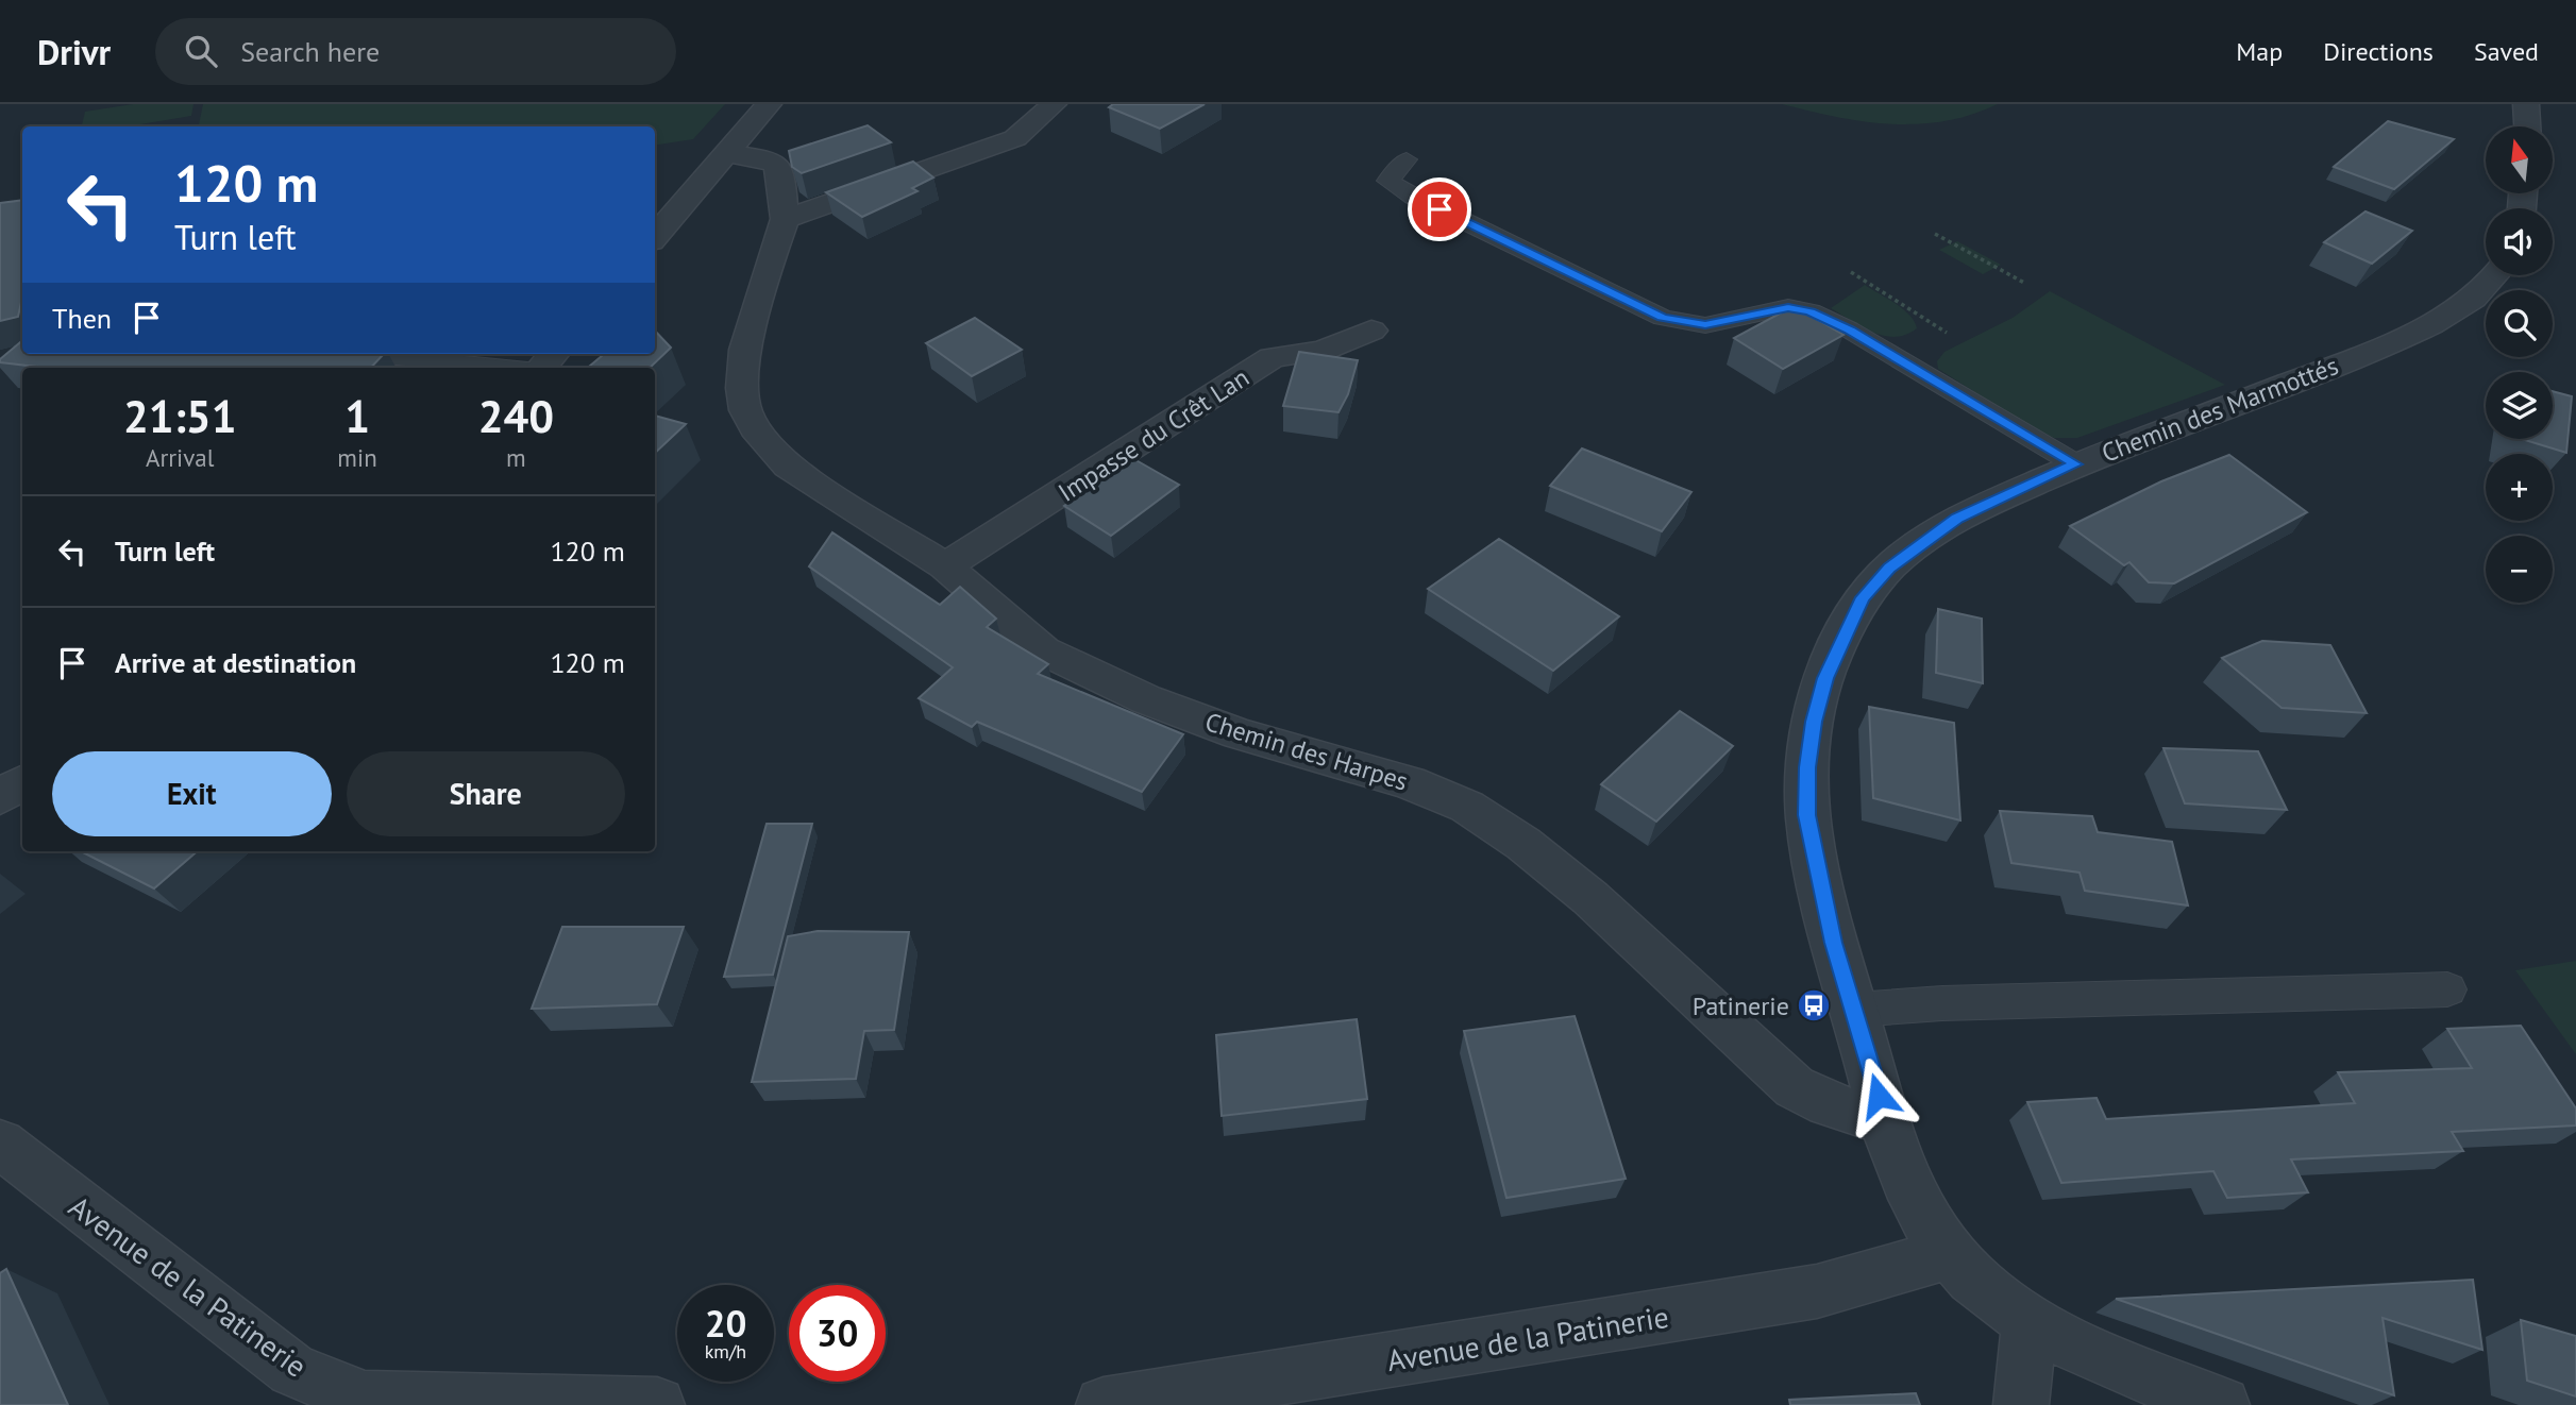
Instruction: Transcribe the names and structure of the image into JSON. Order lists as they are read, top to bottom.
{
  "streets": {
    "street": [
      "Chemin des Marmottés",
      "Impasse du Crêt Lan",
      "Chemin des Harpes",
      "Avenue de la Patinerie"
    ]
  },
  "crossings": [
    ["Chemin des Marmottés", "Chemin des Harpes"],
    ["Impasse du Crêt Lan", "Chemin des Harpes"]
  ],
  "places": {
    "bus stop": ["Patinerie"]
  },
  "north": "top",
  "page": {
    "header": "Drivr",
    "search": "Search here",
    "nav": ["Map", "Directions", "Saved"],
    "map_buttons": ["+", "−"],
    "turn": ["120 m", "Turn left"],
    "then": "Then",
    "eta": [
      "21:51",
      "Arrival",
      "1",
      "min",
      "240",
      "m"
    ],
    "list": [
      {
        "name": "Turn left",
        "value": "120 m"
      },
      {
        "name": "Arrive at destination",
        "value": "120 m"
      }
    ],
    "buttons": ["Exit", "Share"],
    "speed": "20 km/h",
    "limit": "30"
  }
}
